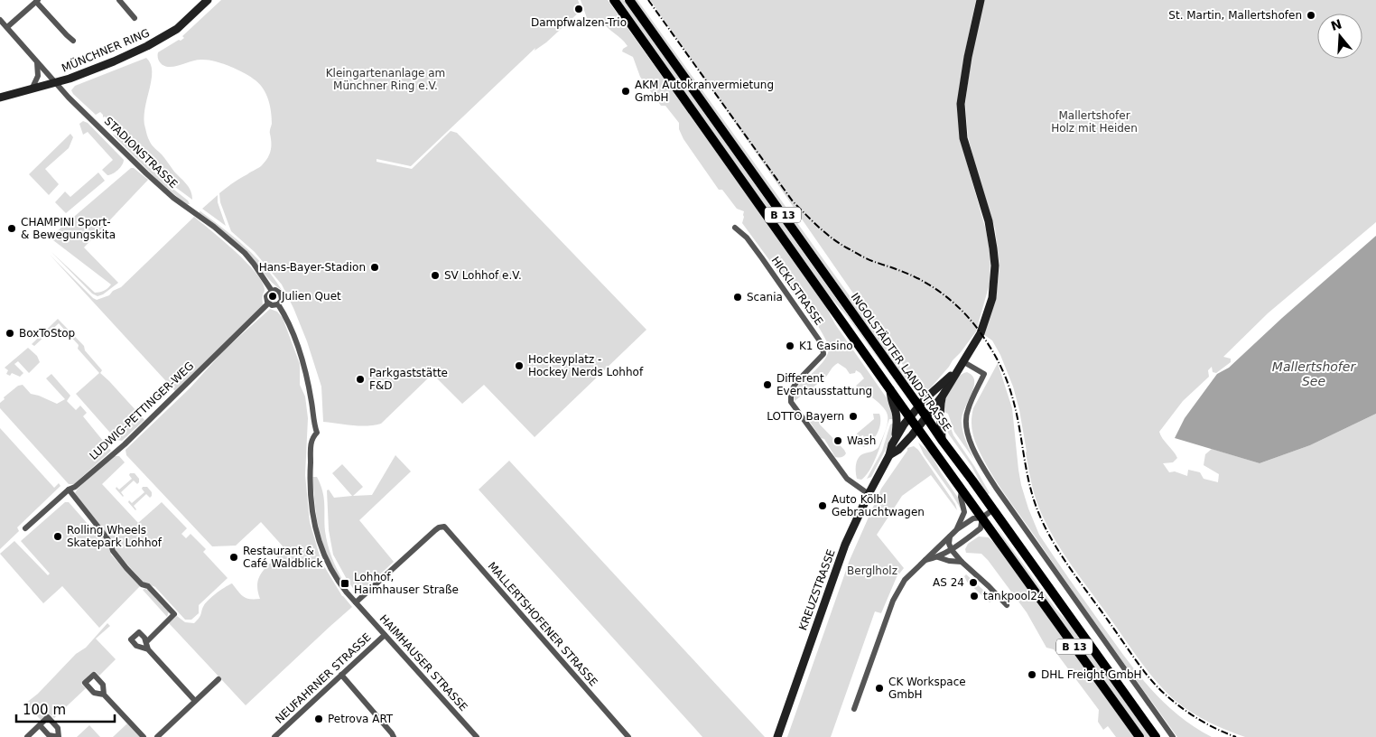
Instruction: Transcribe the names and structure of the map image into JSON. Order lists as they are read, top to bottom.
{
  "streets": {
    "main road": [
      "MÜNCHNER RING",
      "B 13",
      "INGOLSTÄDTER LANDSTRASSE",
      "KREUZSTRASSE"
    ],
    "street": [
      "STADIONSTRASSE",
      "HICKLSTRASSE",
      "LUDWIG-PETTINGER-WEG",
      "MALLERTSHOFENER STRASSE",
      "HAIMHAUSER STRASSE",
      "NEUFAHRNER STRASSE"
    ]
  },
  "crossings": [
    ["MÜNCHNER RING", "STADIONSTRASSE"],
    ["STADIONSTRASSE", "LUDWIG-PETTINGER-WEG"],
    ["STADIONSTRASSE", "MALLERTSHOFENER STRASSE"],
    ["STADIONSTRASSE", "HAIMHAUSER STRASSE"],
    ["B 13", "KREUZSTRASSE"],
    ["HICKLSTRASSE", "KREUZSTRASSE"],
    ["INGOLSTÄDTER LANDSTRASSE", "KREUZSTRASSE"],
    ["MALLERTSHOFENER STRASSE", "HAIMHAUSER STRASSE"],
    ["HAIMHAUSER STRASSE", "NEUFAHRNER STRASSE"]
  ],
  "water": ["Mallertshofer See"],
  "parks": ["Kleingartenanlage am Münchner Ring e.V.", "Mallertshofer Holz mit Heiden", "Berglholz"],
  "places": {
    "other": [
      "Dampfwalzen-Trio",
      "St. Martin, Mallertshofen",
      "AKM Autokranvermietung GmbH",
      "CHAMPINI Sport- & Bewegungskita",
      "Hans-Bayer-Stadion",
      "SV Lohhof e.V.",
      "Julien Quet",
      "Scania",
      "BoxToStop",
      "K1 Casino",
      "Hockeyplatz - Hockey Nerds Lohhof",
      "Parkgaststätte F&D",
      "Different Eventausstattung",
      "LOTTO Bayern",
      "Wash",
      "Auto Kölbl Gebrauchtwagen",
      "Rolling Wheels Skatepark Lohhof",
      "Restaurant & Café Waldblick",
      "AS 24",
      "tankpool24",
      "DHL Freight GmbH",
      "CK Workspace GmbH",
      "Petrova ART"
    ],
    "transit": ["Lohhof, Haimhauser Straße"]
  },
  "scale_bar": "100 m",
  "north": "top"
}
